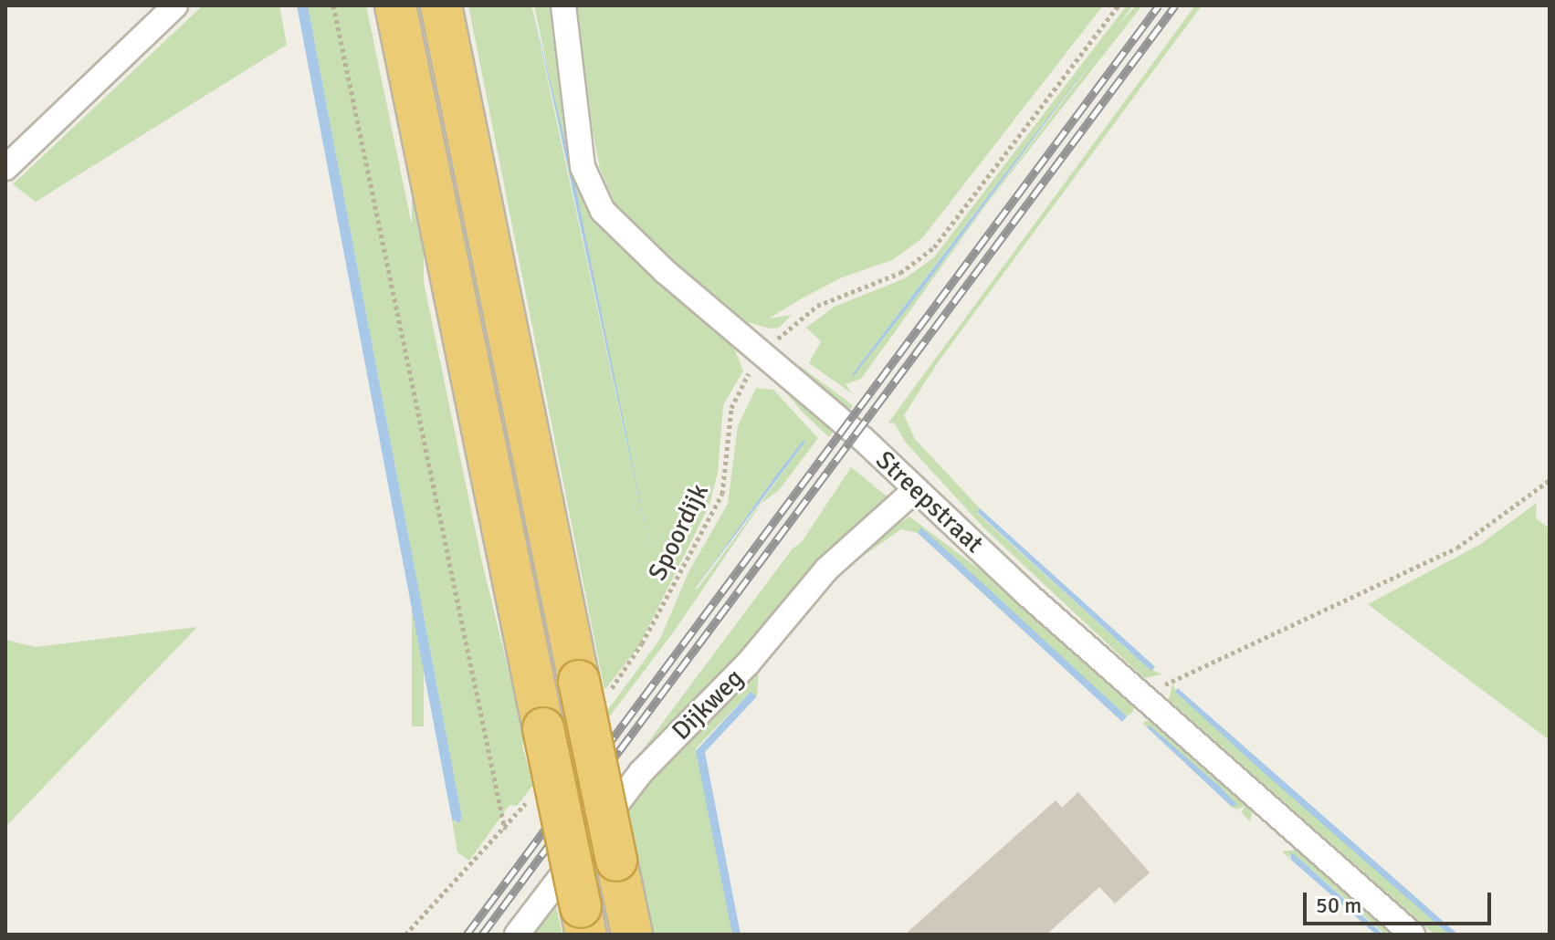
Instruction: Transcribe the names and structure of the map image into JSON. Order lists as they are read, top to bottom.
{
  "streets": {
    "street": ["Streepstraat", "Dijkweg"],
    "path": ["Spoordijk"]
  },
  "crossings": [
    ["Streepstraat", "Spoordijk"],
    ["Streepstraat", "Dijkweg"]
  ],
  "scale_bar": "50 m"
}
